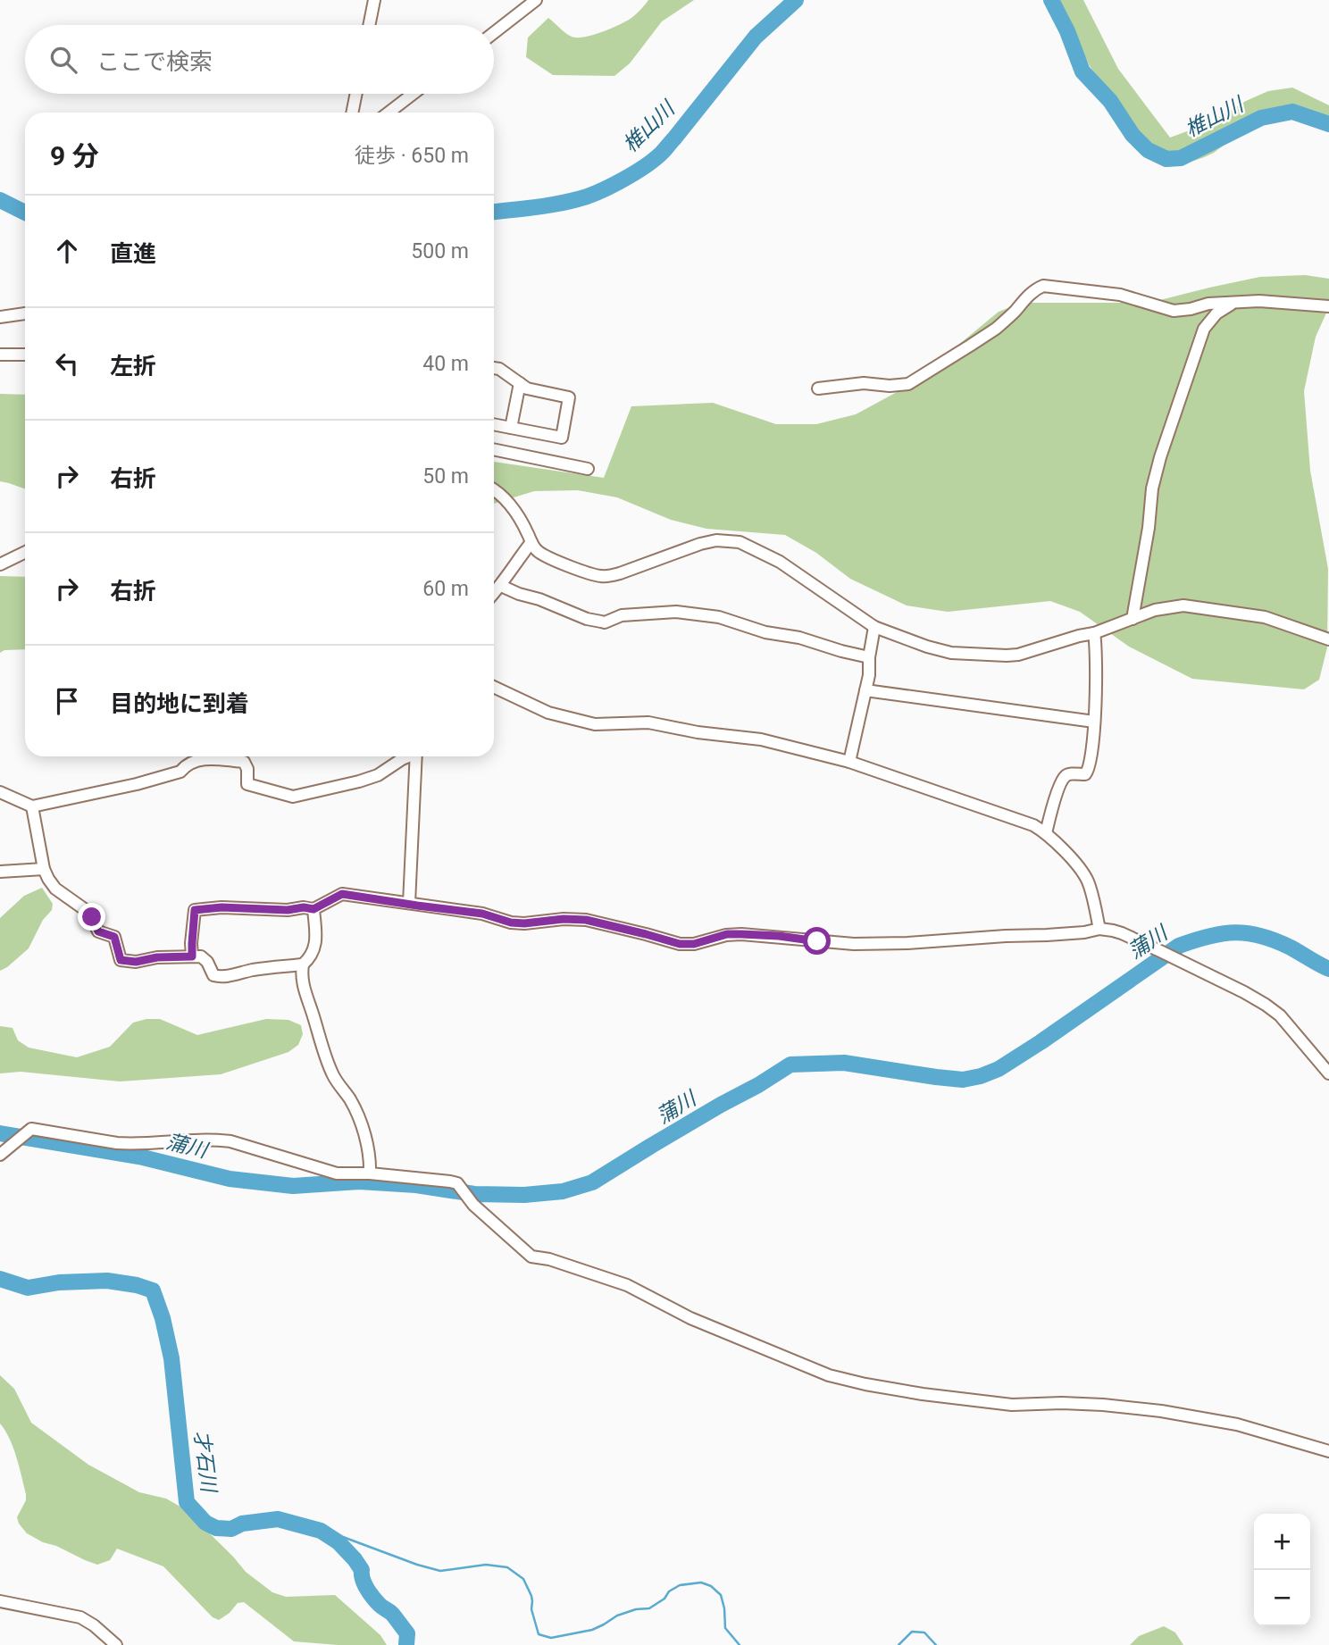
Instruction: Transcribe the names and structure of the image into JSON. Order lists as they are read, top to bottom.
{
  "water": ["椎山川", "蒲川", "才石川"],
  "page": {
    "search": "ここで検索",
    "heading": ["9 分", "徒歩 · 650 m"],
    "list": [
      ["直進", "500 m"],
      ["左折", "40 m"],
      ["右折", "50 m"],
      ["右折", "60 m"],
      "目的地に到着"
    ],
    "map_buttons": ["+", "−"]
  }
}
